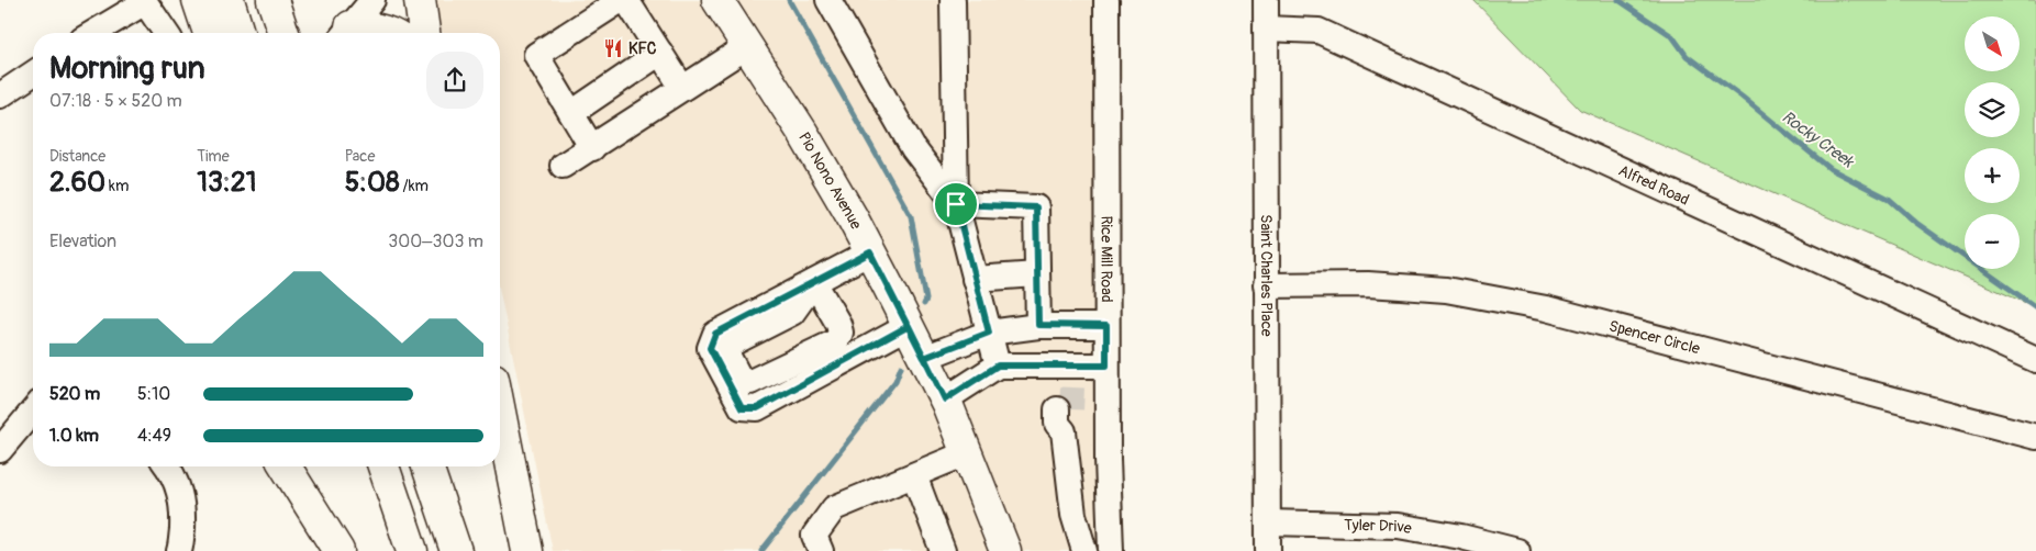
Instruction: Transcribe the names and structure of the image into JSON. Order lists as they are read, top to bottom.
{
  "streets": {
    "main road": ["Pio Nono Avenue"],
    "street": [
      "Alfred Road",
      "Rice Mill Road",
      "Saint Charles Place",
      "Spencer Circle",
      "Tyler Drive"
    ]
  },
  "crossings": [
    ["Alfred Road", "Saint Charles Place"],
    ["Saint Charles Place", "Spencer Circle"],
    ["Saint Charles Place", "Tyler Drive"]
  ],
  "water": ["Rocky Creek"],
  "places": {
    "restaurant": ["KFC"]
  },
  "north": "bottom right",
  "page": {
    "map_buttons": ["+", "−"],
    "heading": ["Morning run", "07:18 · 5 × 520 m"],
    "stats": [
      ["Distance", "2.60 km"],
      ["Time", "13:21"],
      ["Pace", "5:08 /km"]
    ],
    "chart": ["Elevation", "300–303 m"],
    "list": [
      {
        "name": "520 m",
        "note": "5:10"
      },
      {
        "name": "1.0 km",
        "note": "4:49"
      }
    ]
  }
}
